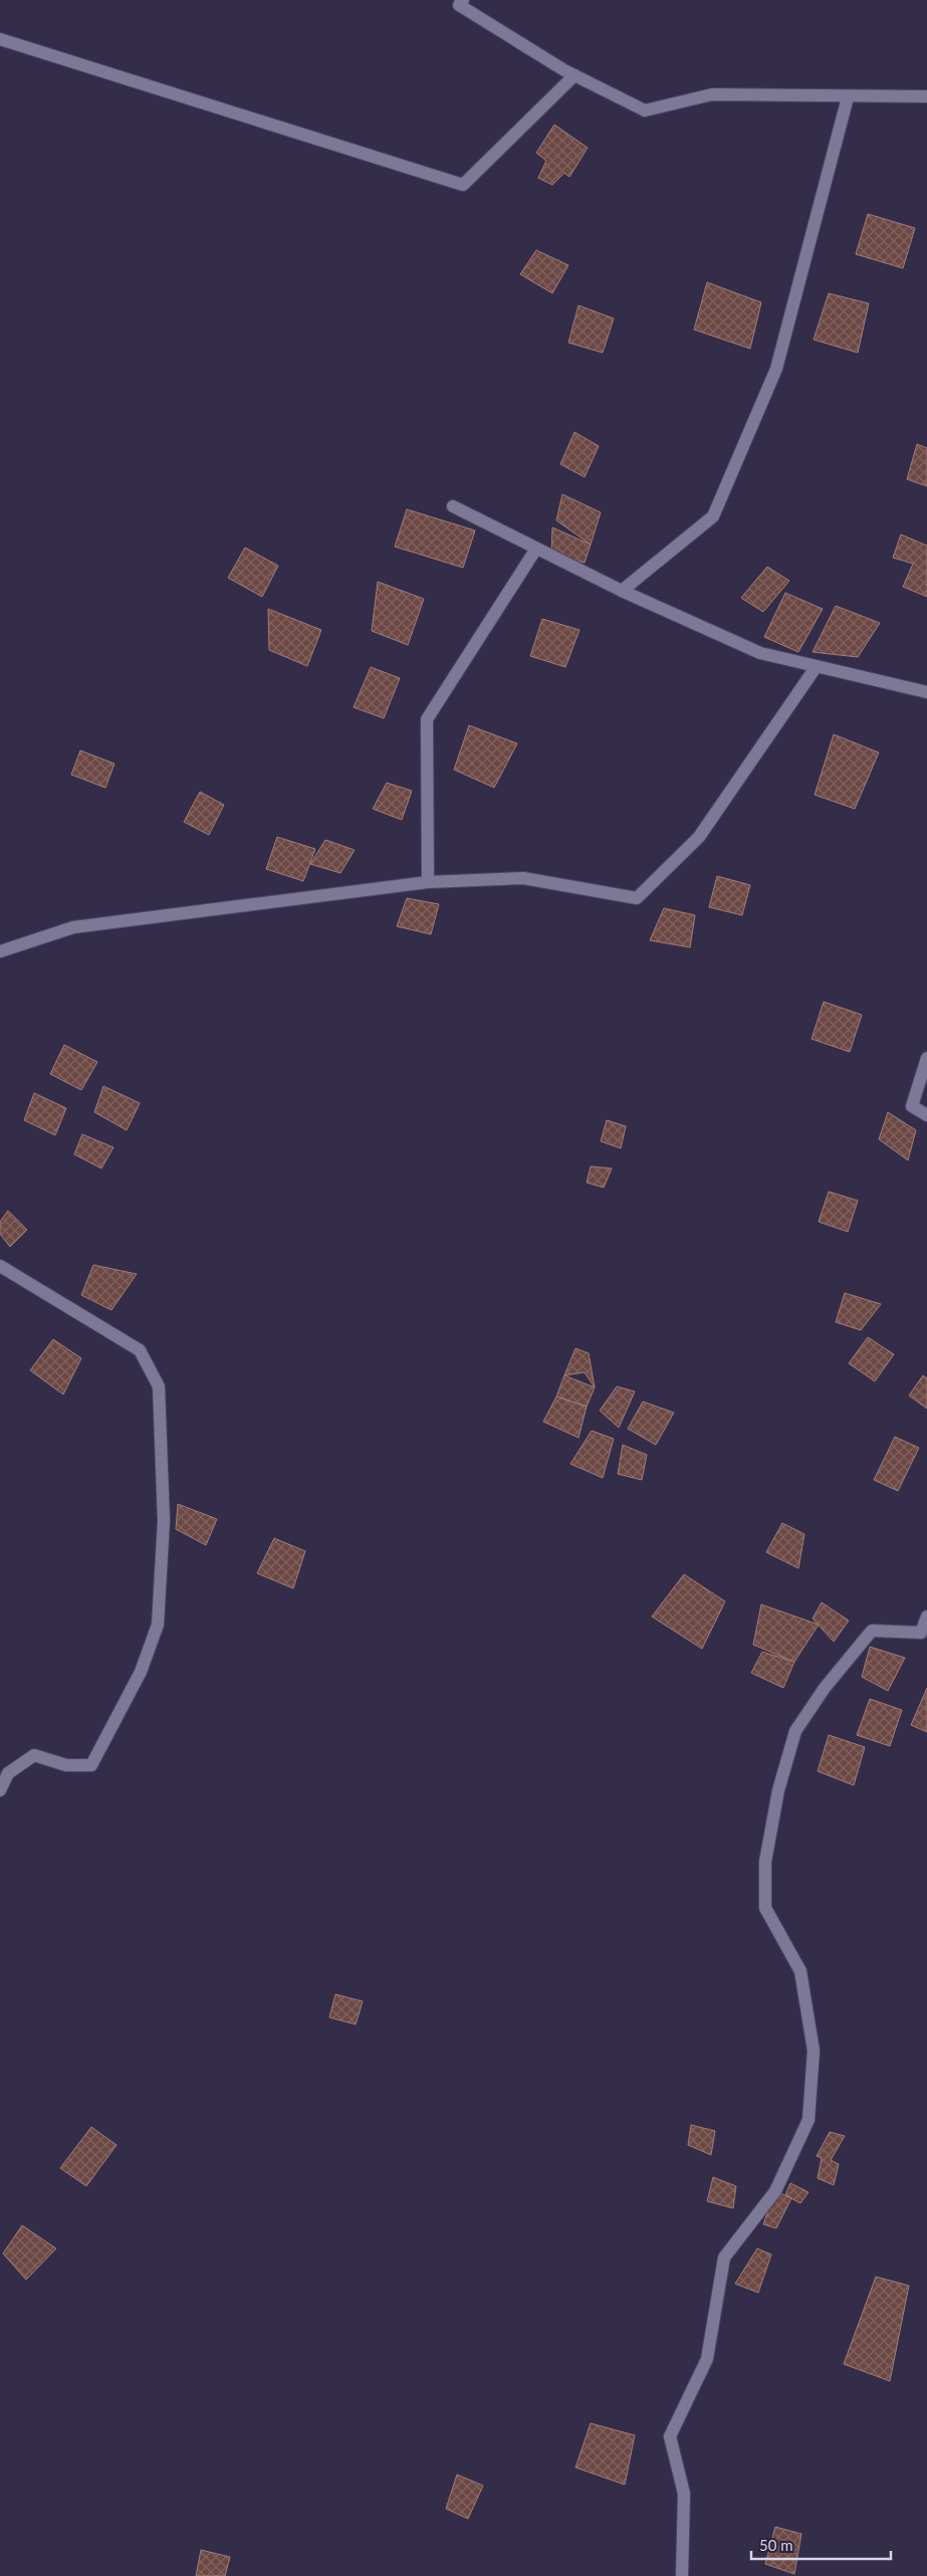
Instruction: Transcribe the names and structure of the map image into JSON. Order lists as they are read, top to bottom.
{
  "scale_bar": "50 m"
}
